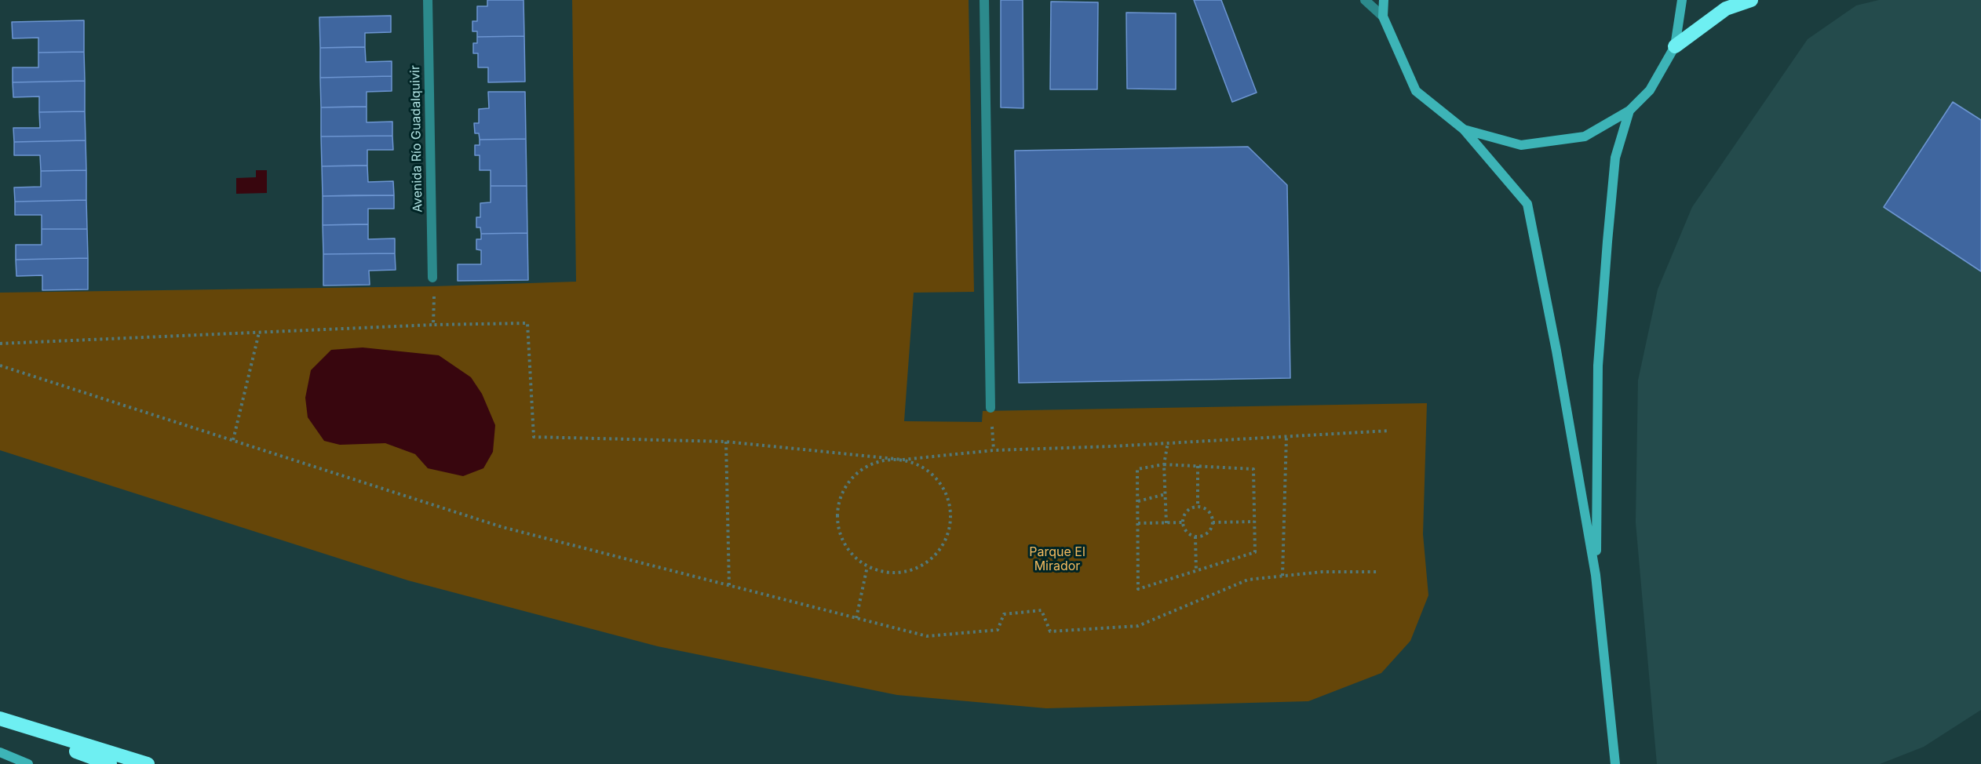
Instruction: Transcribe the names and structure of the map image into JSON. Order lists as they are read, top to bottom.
{
  "streets": {
    "street": ["Avenida Río Guadalquivir"]
  },
  "parks": ["Parque El Mirador"]
}
